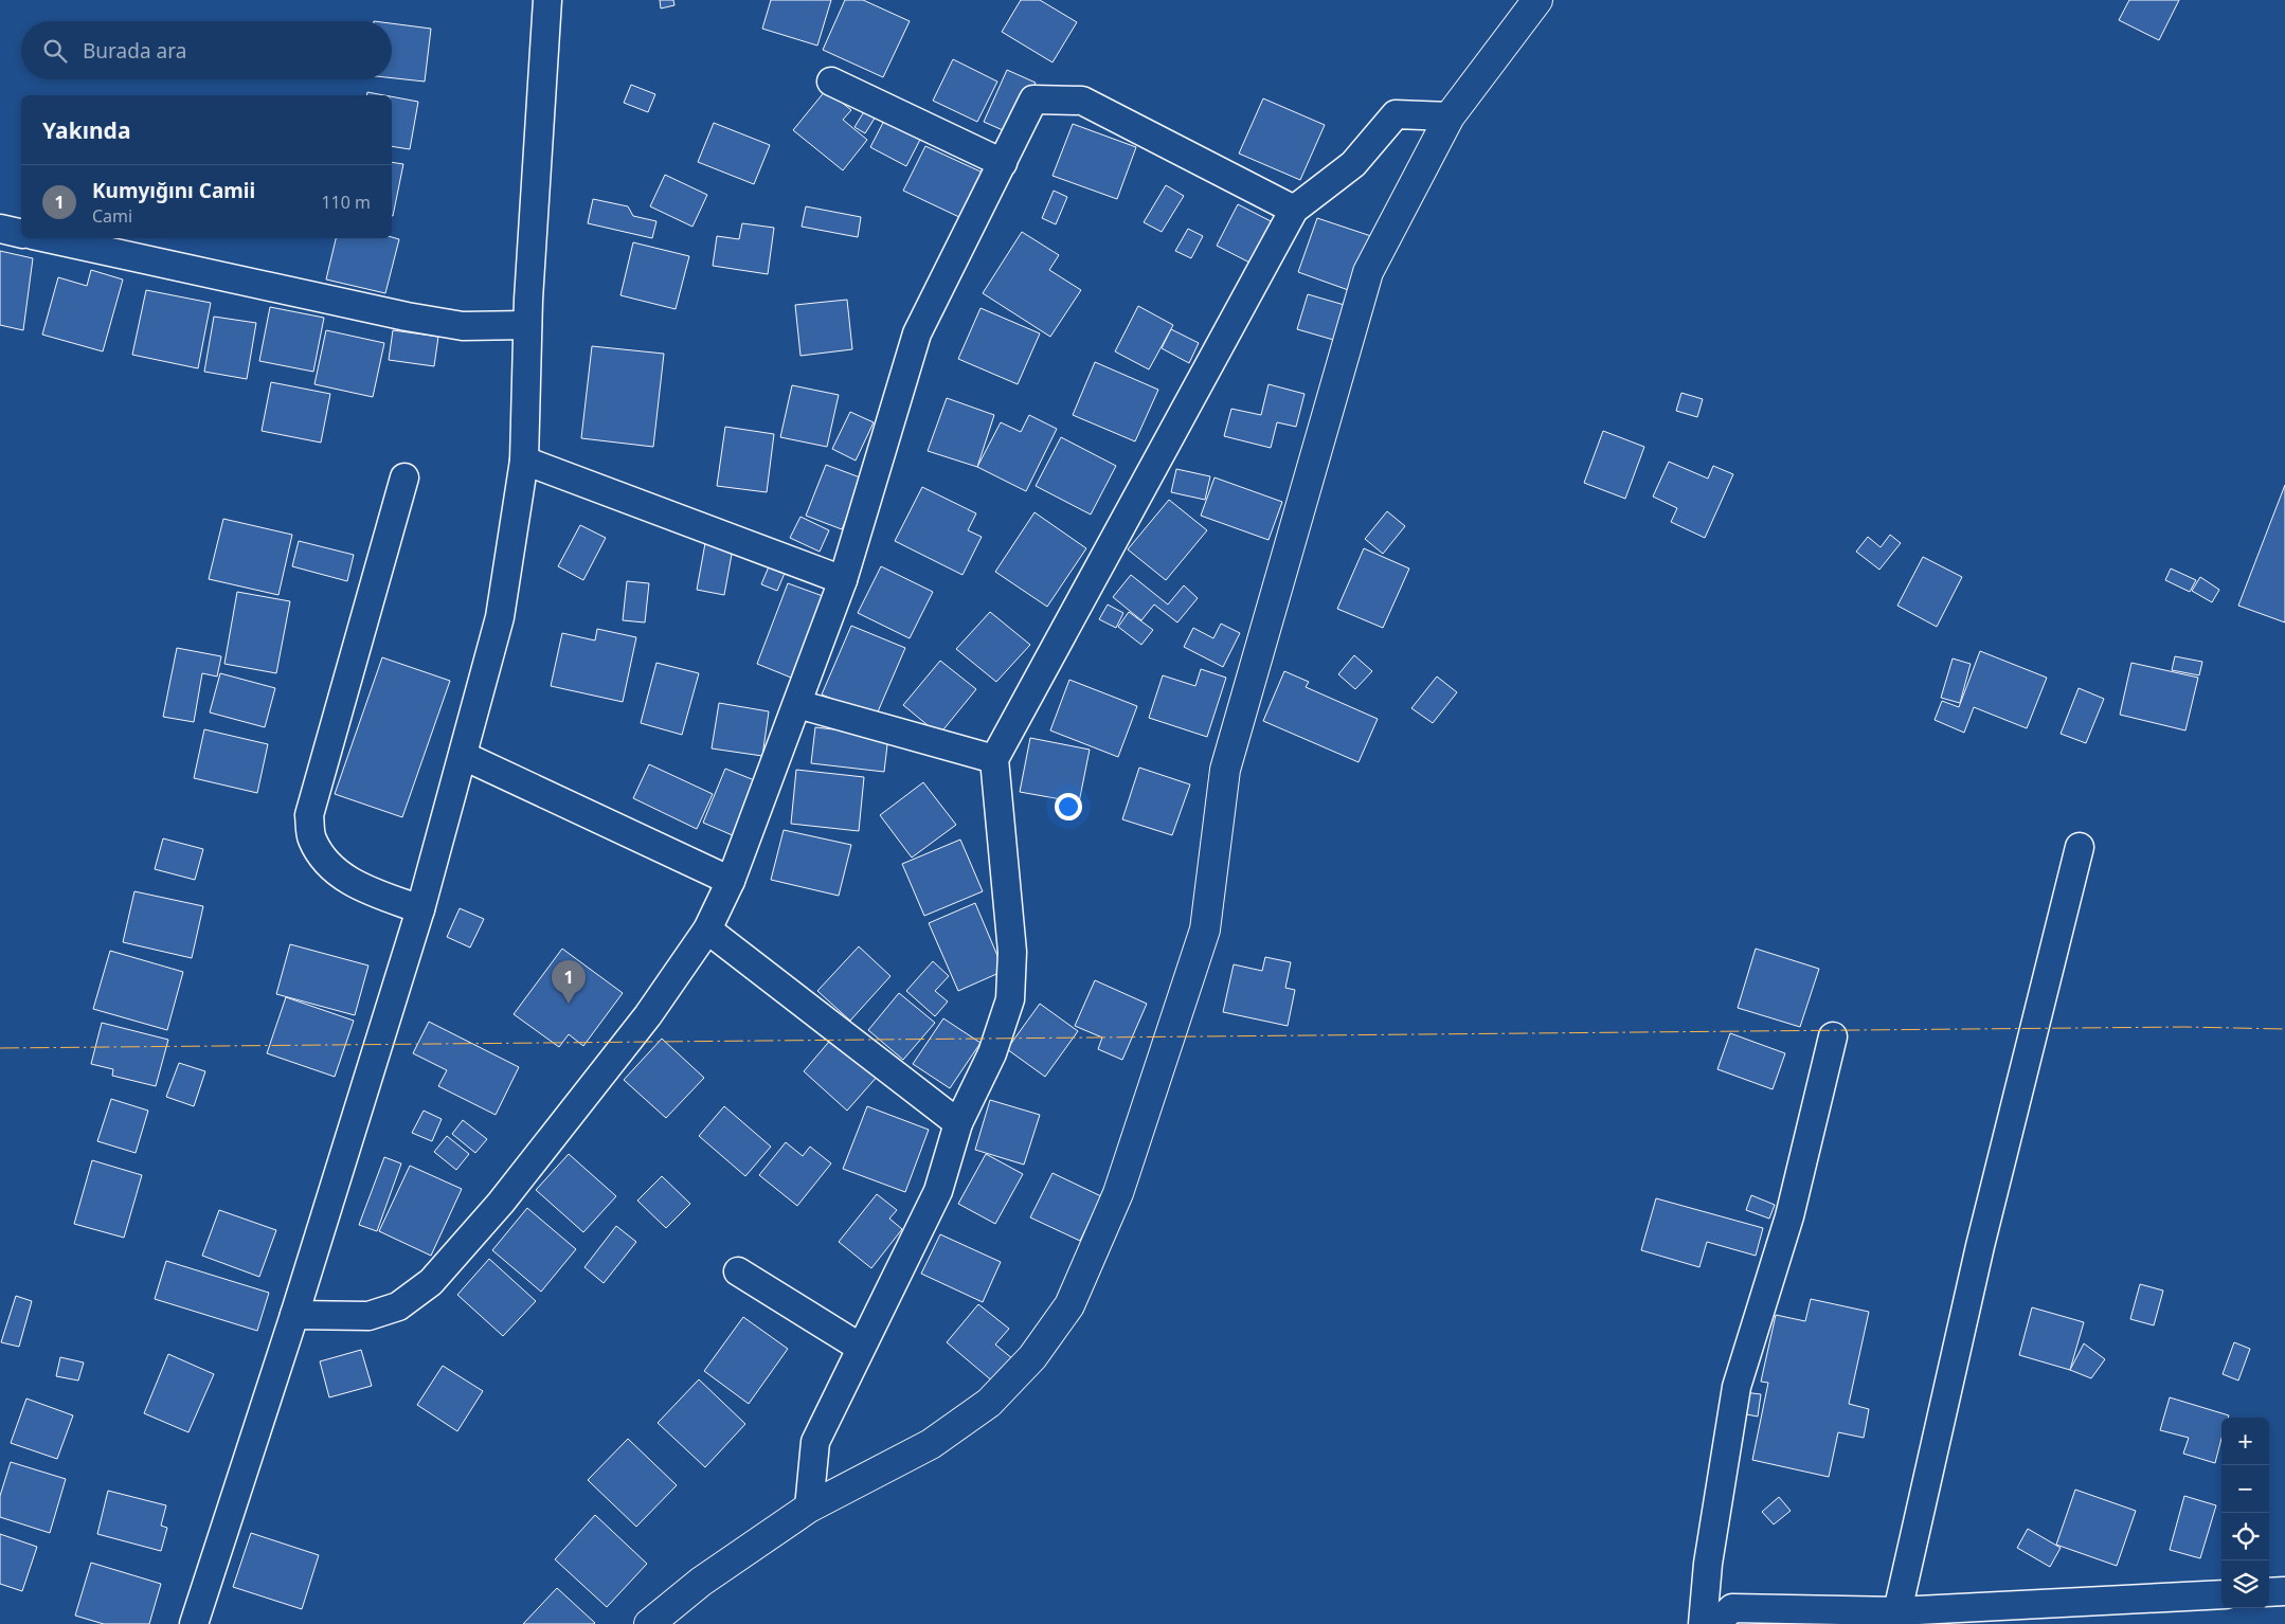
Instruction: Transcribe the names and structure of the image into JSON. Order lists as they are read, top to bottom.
{
  "page": {
    "search": "Burada ara",
    "heading": "Yakında",
    "list": [
      {
        "mark": "1",
        "name": "Kumyığını Camii",
        "note": "Cami",
        "value": "110 m"
      }
    ],
    "pins": "1",
    "map_buttons": ["+", "−"]
  }
}
